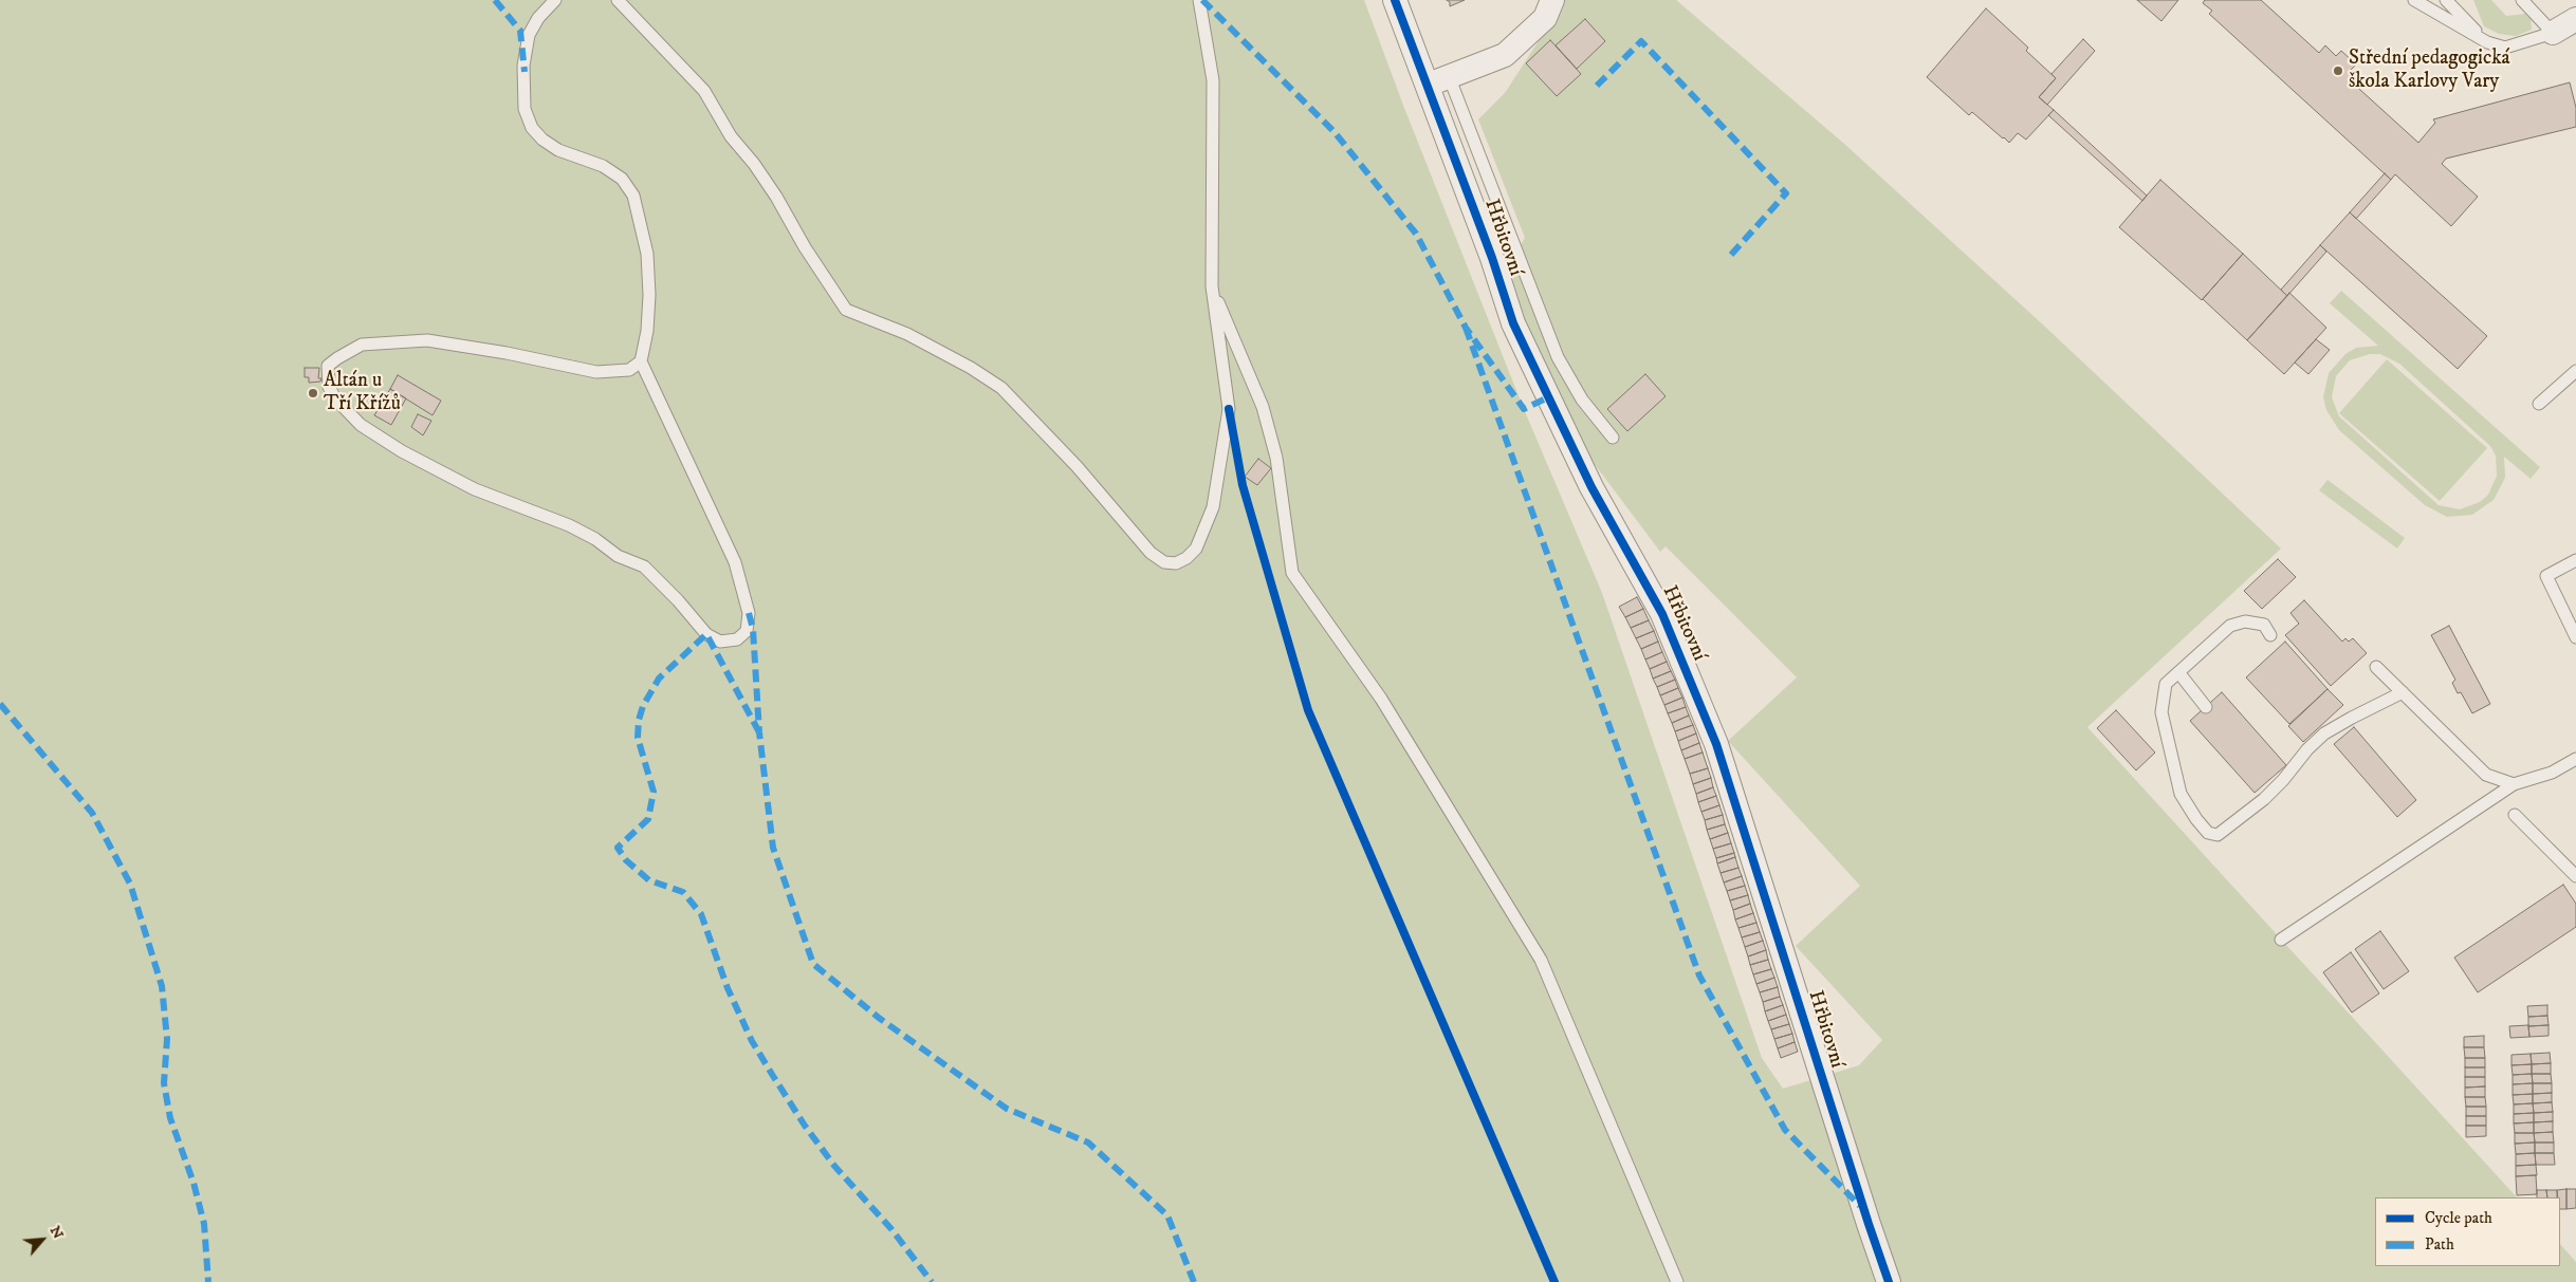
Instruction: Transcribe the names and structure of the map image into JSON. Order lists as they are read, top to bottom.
{
  "streets": {
    "street": ["Hřbitovní"]
  },
  "places": ["Střední pedagogická škola Karlovy Vary", "Altán u Tří Křížů"],
  "legend": ["Cycle path", "Path"],
  "north": "top right"
}
